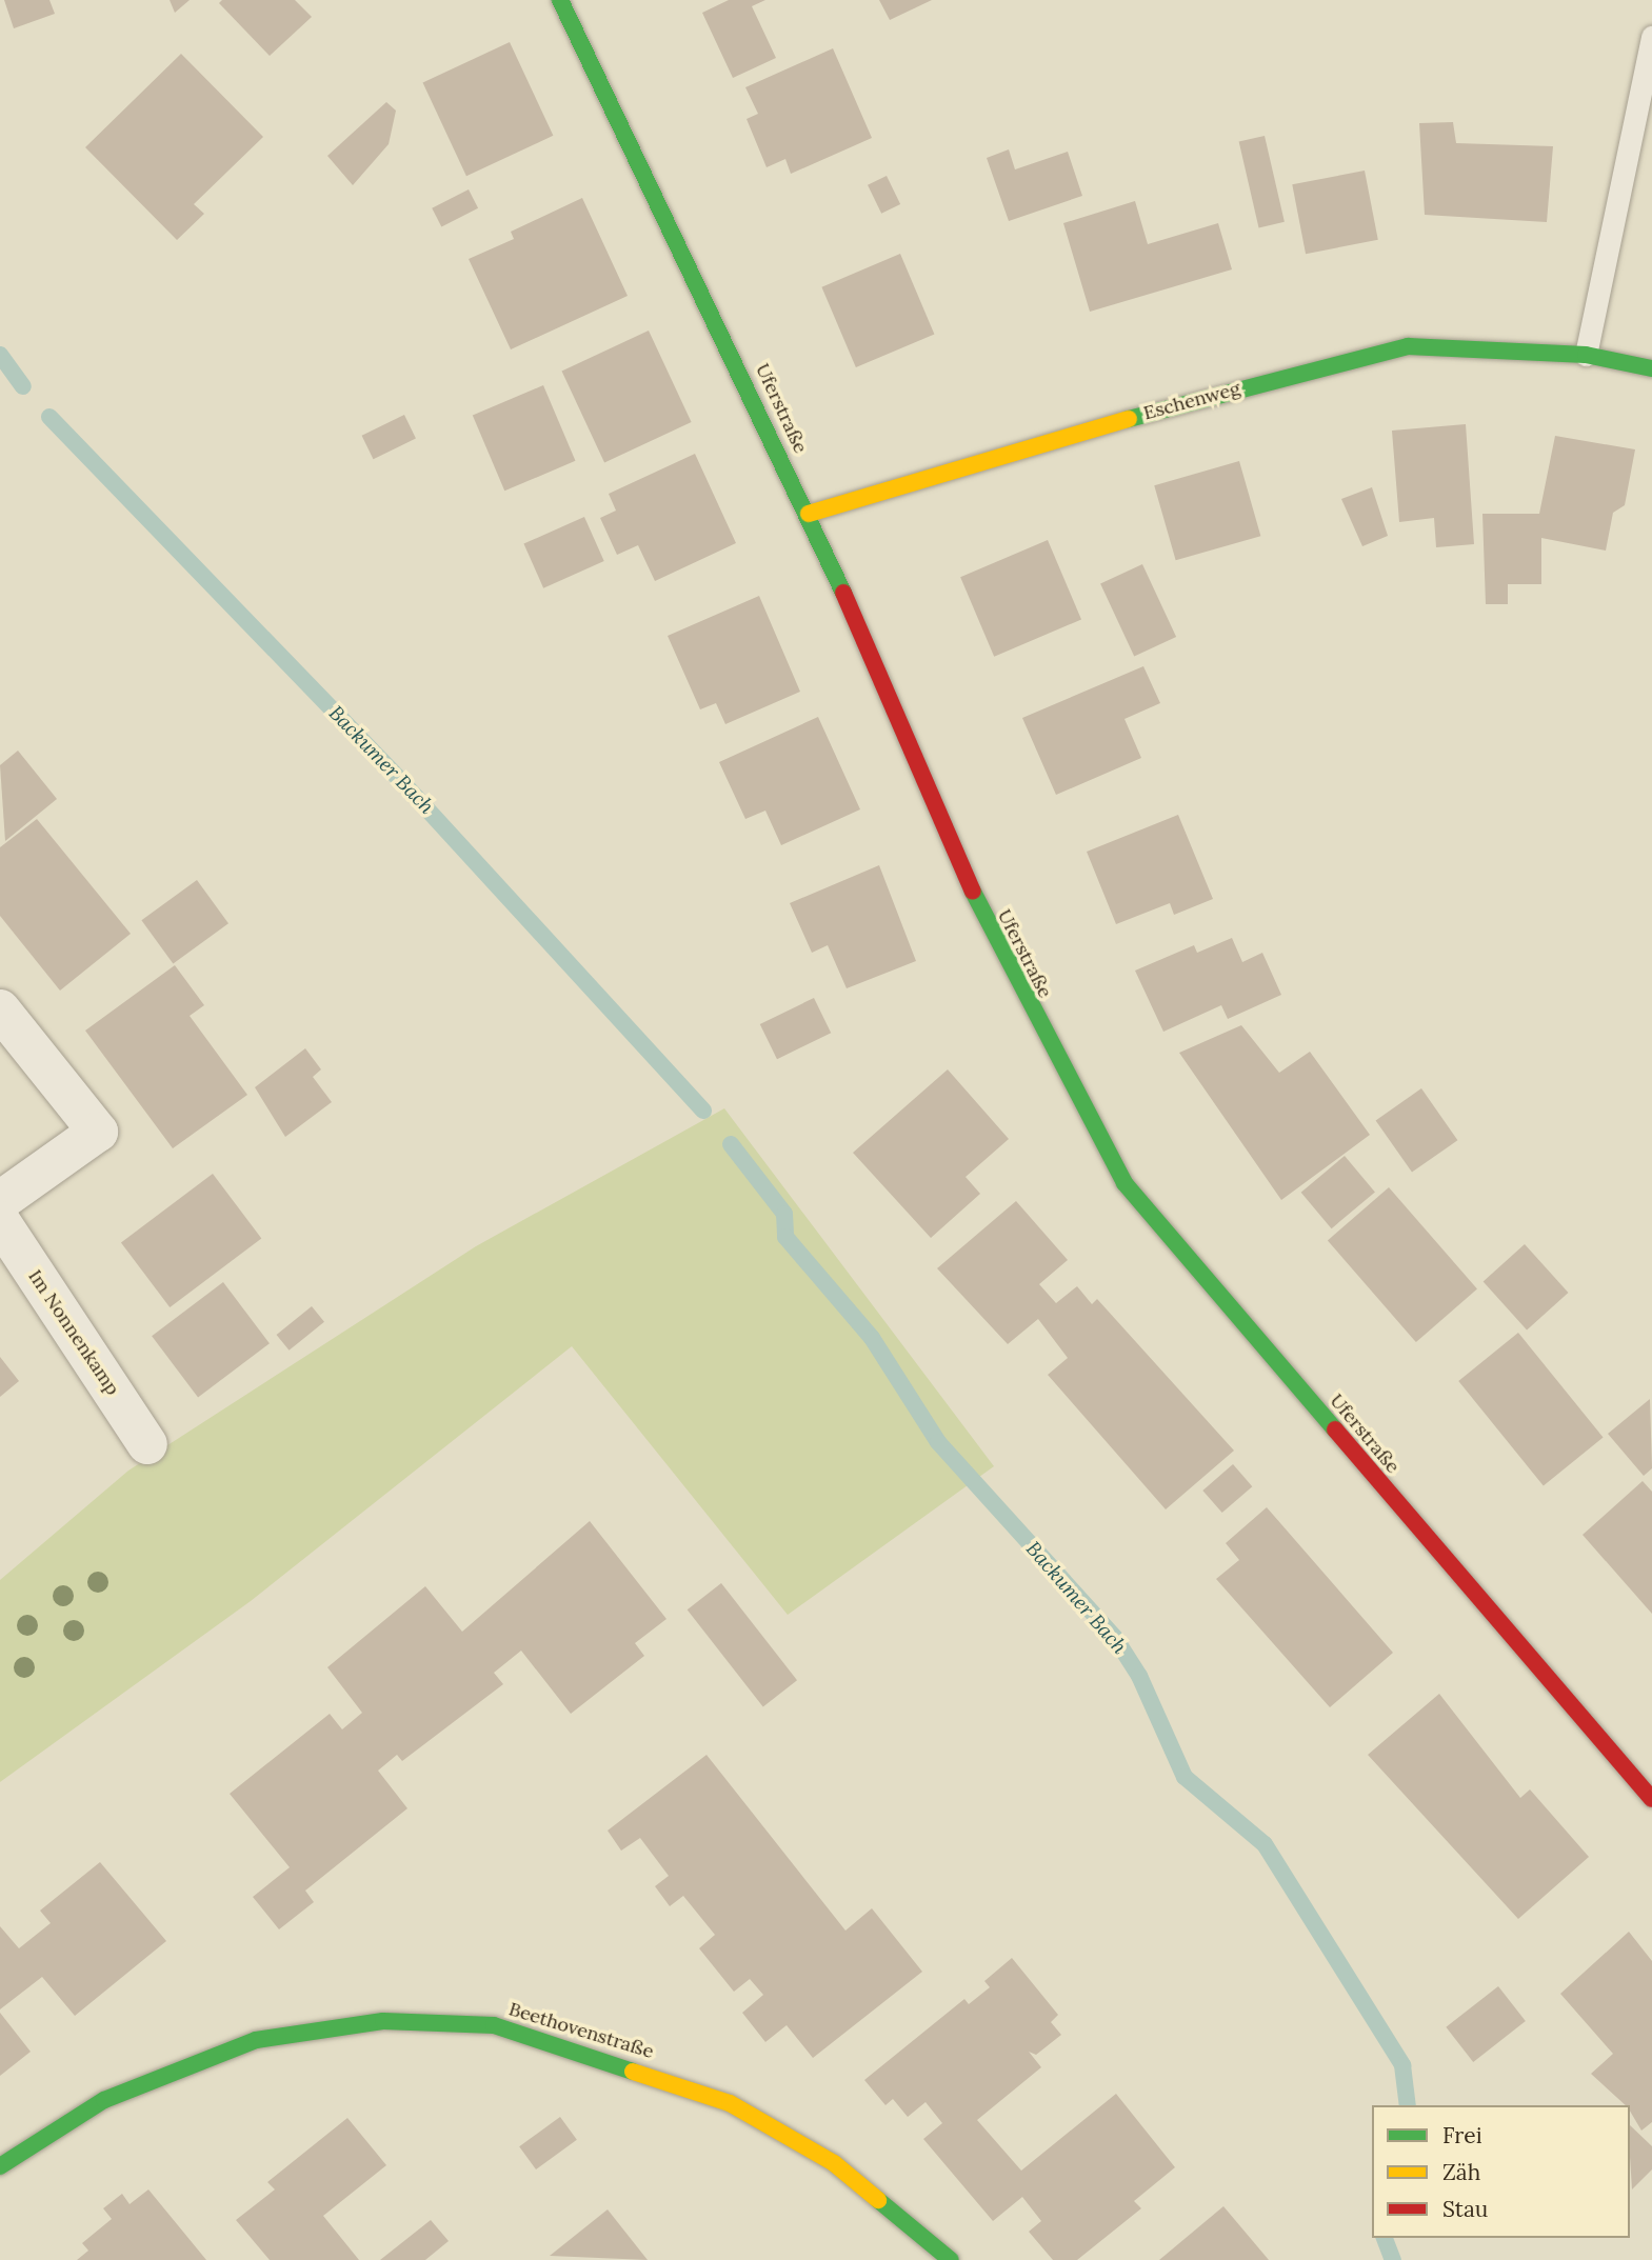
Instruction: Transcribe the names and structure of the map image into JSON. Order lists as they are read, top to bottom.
{
  "streets": {
    "street": [
      "Eschenweg",
      "Uferstraße",
      "Im Nonnenkamp",
      "Beethovenstraße"
    ]
  },
  "crossings": [
    ["Eschenweg", "Uferstraße"]
  ],
  "water": ["Backumer Bach"],
  "legend": ["Frei", "Zäh", "Stau"]
}
